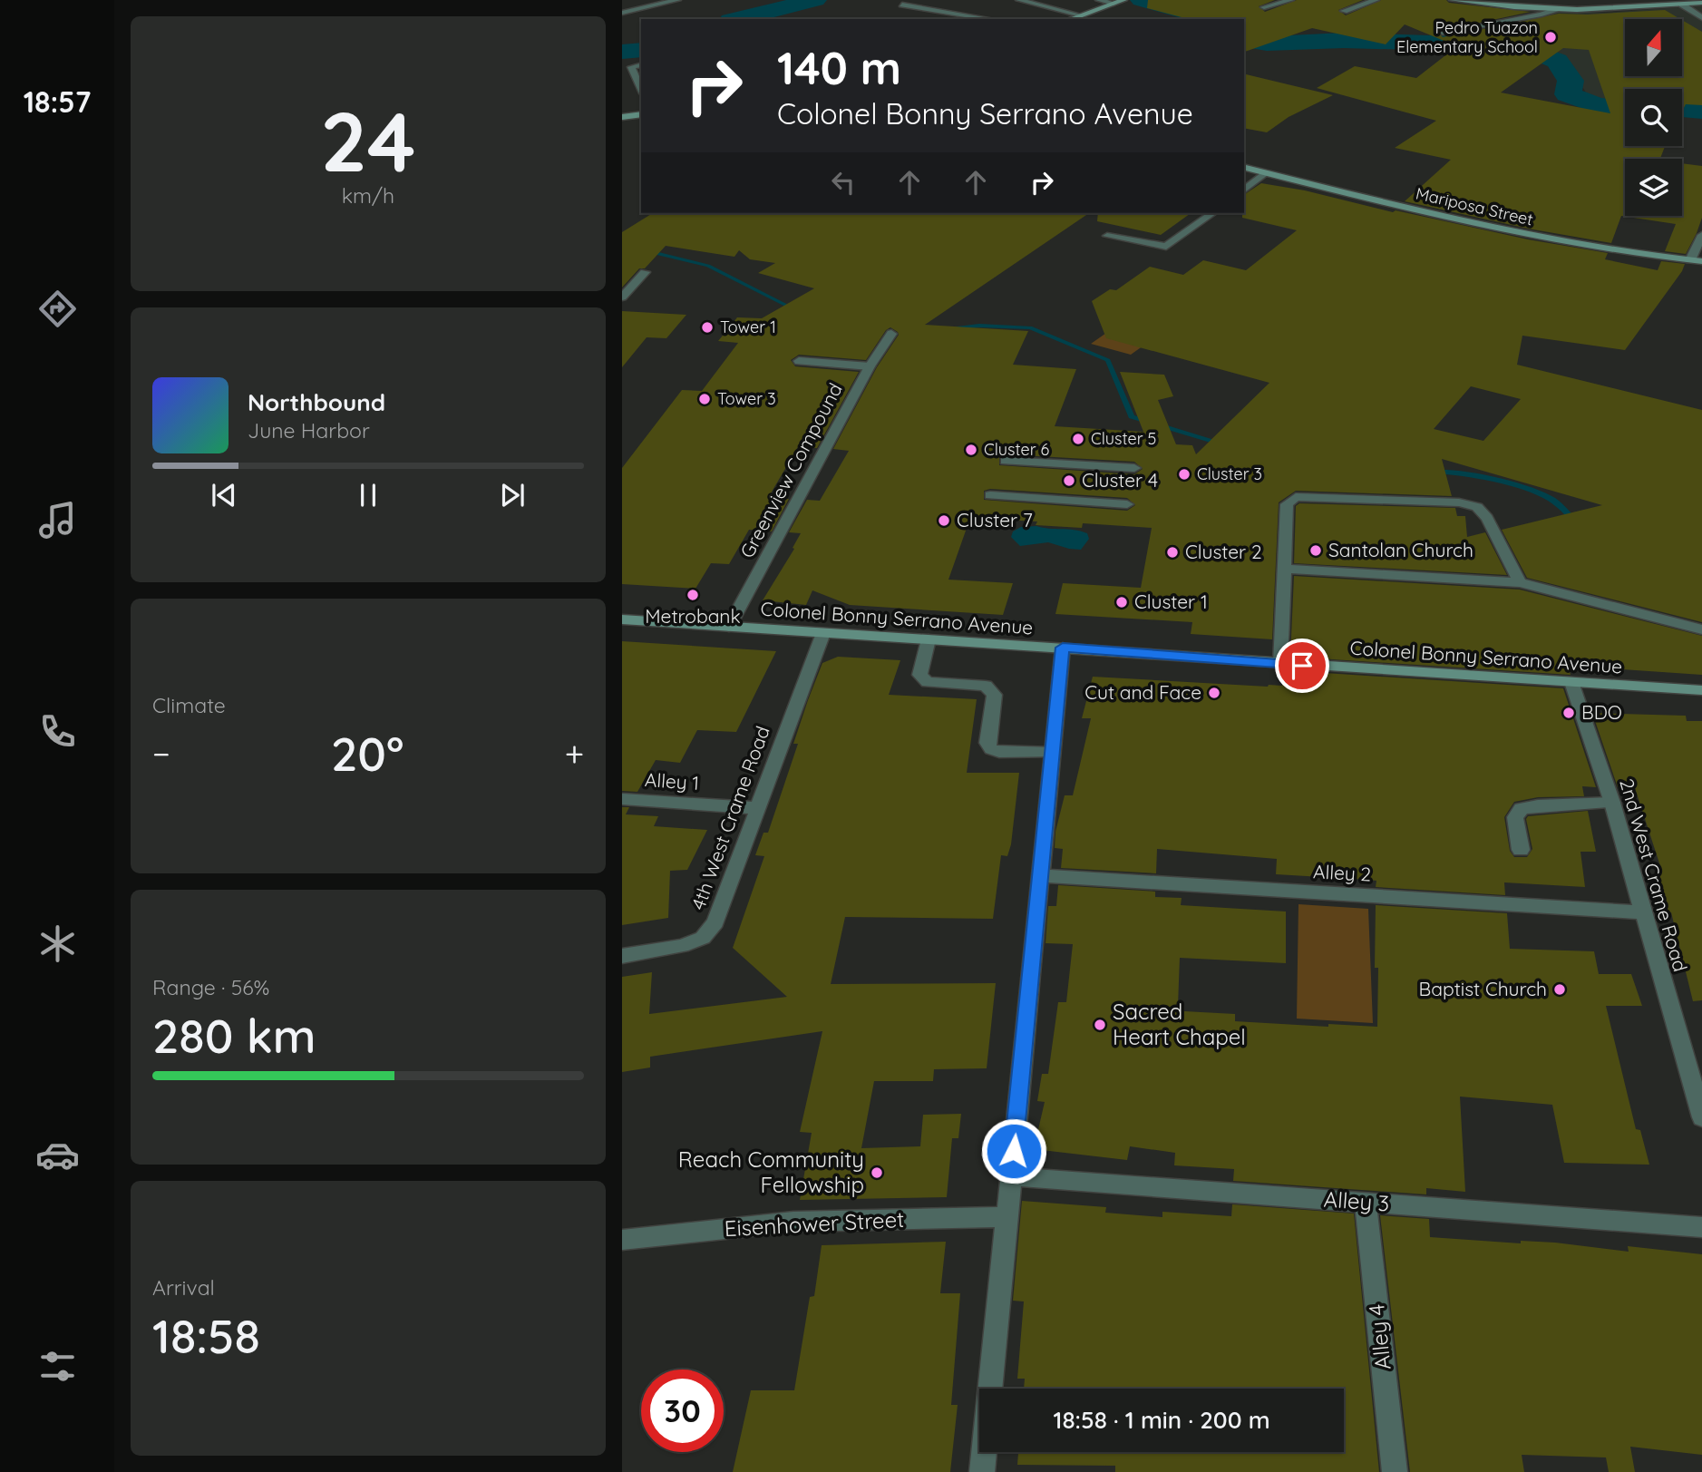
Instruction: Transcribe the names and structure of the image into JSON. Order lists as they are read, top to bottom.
{
  "streets": {
    "main road": ["Mariposa Street", "Colonel Bonny Serrano Avenue"],
    "street": [
      "Greenview Compound",
      "Alley 1",
      "4th West Crame Road",
      "Alley 2",
      "2nd West Crame Road",
      "Alley 3",
      "Eisenhower Street",
      "Alley 4"
    ]
  },
  "crossings": [
    ["Greenview Compound", "Colonel Bonny Serrano Avenue"],
    ["Colonel Bonny Serrano Avenue", "4th West Crame Road"],
    ["Colonel Bonny Serrano Avenue", "2nd West Crame Road"],
    ["Alley 1", "4th West Crame Road"],
    ["Alley 2", "2nd West Crame Road"],
    ["Alley 3", "Alley 4"]
  ],
  "places": [
    "Pedro Tuazon Elementary School",
    "Tower 1",
    "Tower 3",
    "Cluster 5",
    "Cluster 6",
    "Cluster 3",
    "Cluster 4",
    "Cluster 7",
    "Santolan Church",
    "Cluster 2",
    "Metrobank",
    "Cluster 1",
    "Cut and Face",
    "BDO",
    "Baptist Church",
    "Sacred Heart Chapel",
    "Reach Community Fellowship"
  ],
  "north": "top",
  "page": {
    "tabs": "18:57",
    "tile": [
      ["24", "km/h"],
      "Climate",
      ["Range · 56%", "280 km"],
      ["Arrival", "18:58"]
    ],
    "turn": ["140 m", "Colonel Bonny Serrano Avenue"],
    "song": ["Northbound", "June Harbor"],
    "heat": ["−", "20°", "+"],
    "limit": "30",
    "trip": "18:58 · 1 min · 200 m"
  }
}
